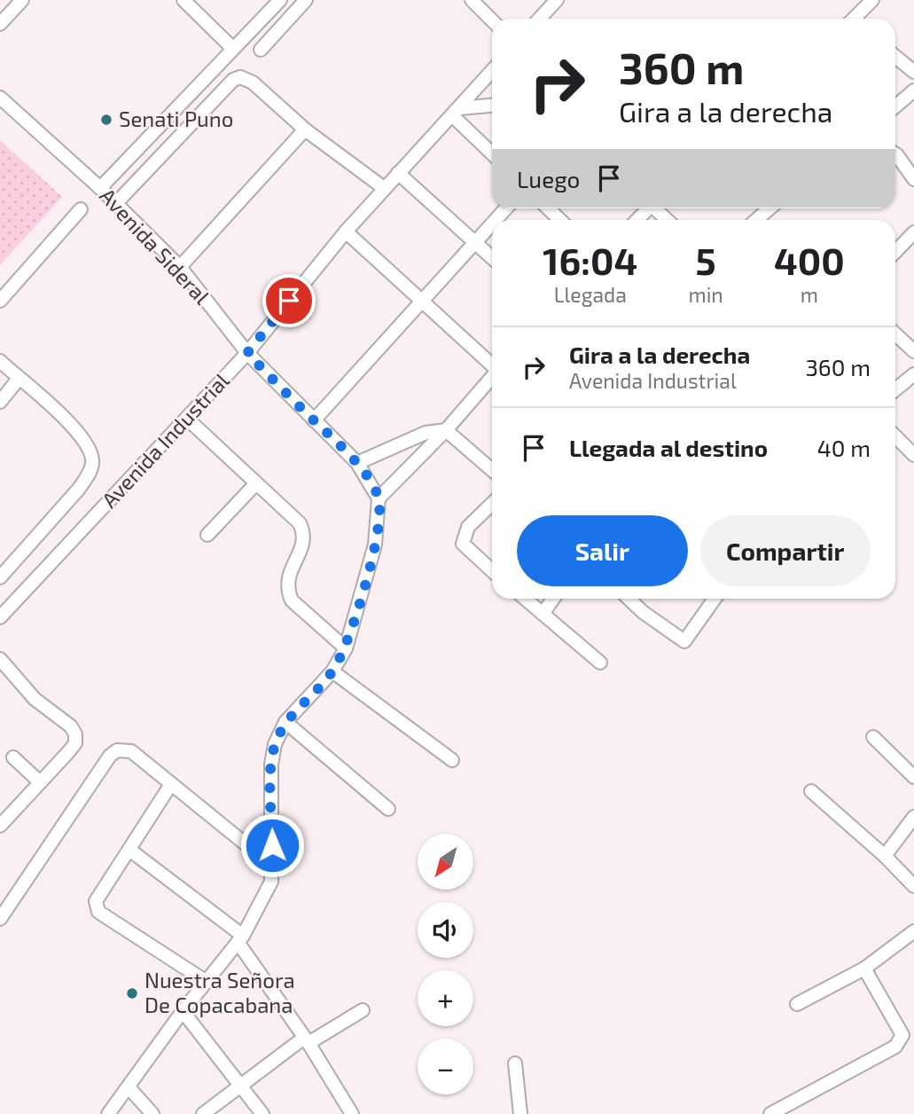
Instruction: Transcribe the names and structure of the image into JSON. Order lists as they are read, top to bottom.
{
  "streets": {
    "street": ["Avenida Sideral", "Avenida Industrial"]
  },
  "crossings": [
    ["Avenida Sideral", "Avenida Industrial"]
  ],
  "places": ["Senati Puno", "Nuestra Señora De Copacabana"],
  "north": "bottom left",
  "page": {
    "turn": ["360 m", "Gira a la derecha"],
    "then": "Luego",
    "eta": [
      "16:04",
      "Llegada",
      "5",
      "min",
      "400",
      "m"
    ],
    "list": [
      {
        "name": "Gira a la derecha",
        "note": "Avenida Industrial",
        "value": "360 m"
      },
      {
        "name": "Llegada al destino",
        "value": "40 m"
      }
    ],
    "buttons": ["Salir", "Compartir"],
    "map_buttons": ["+", "−"]
  }
}
